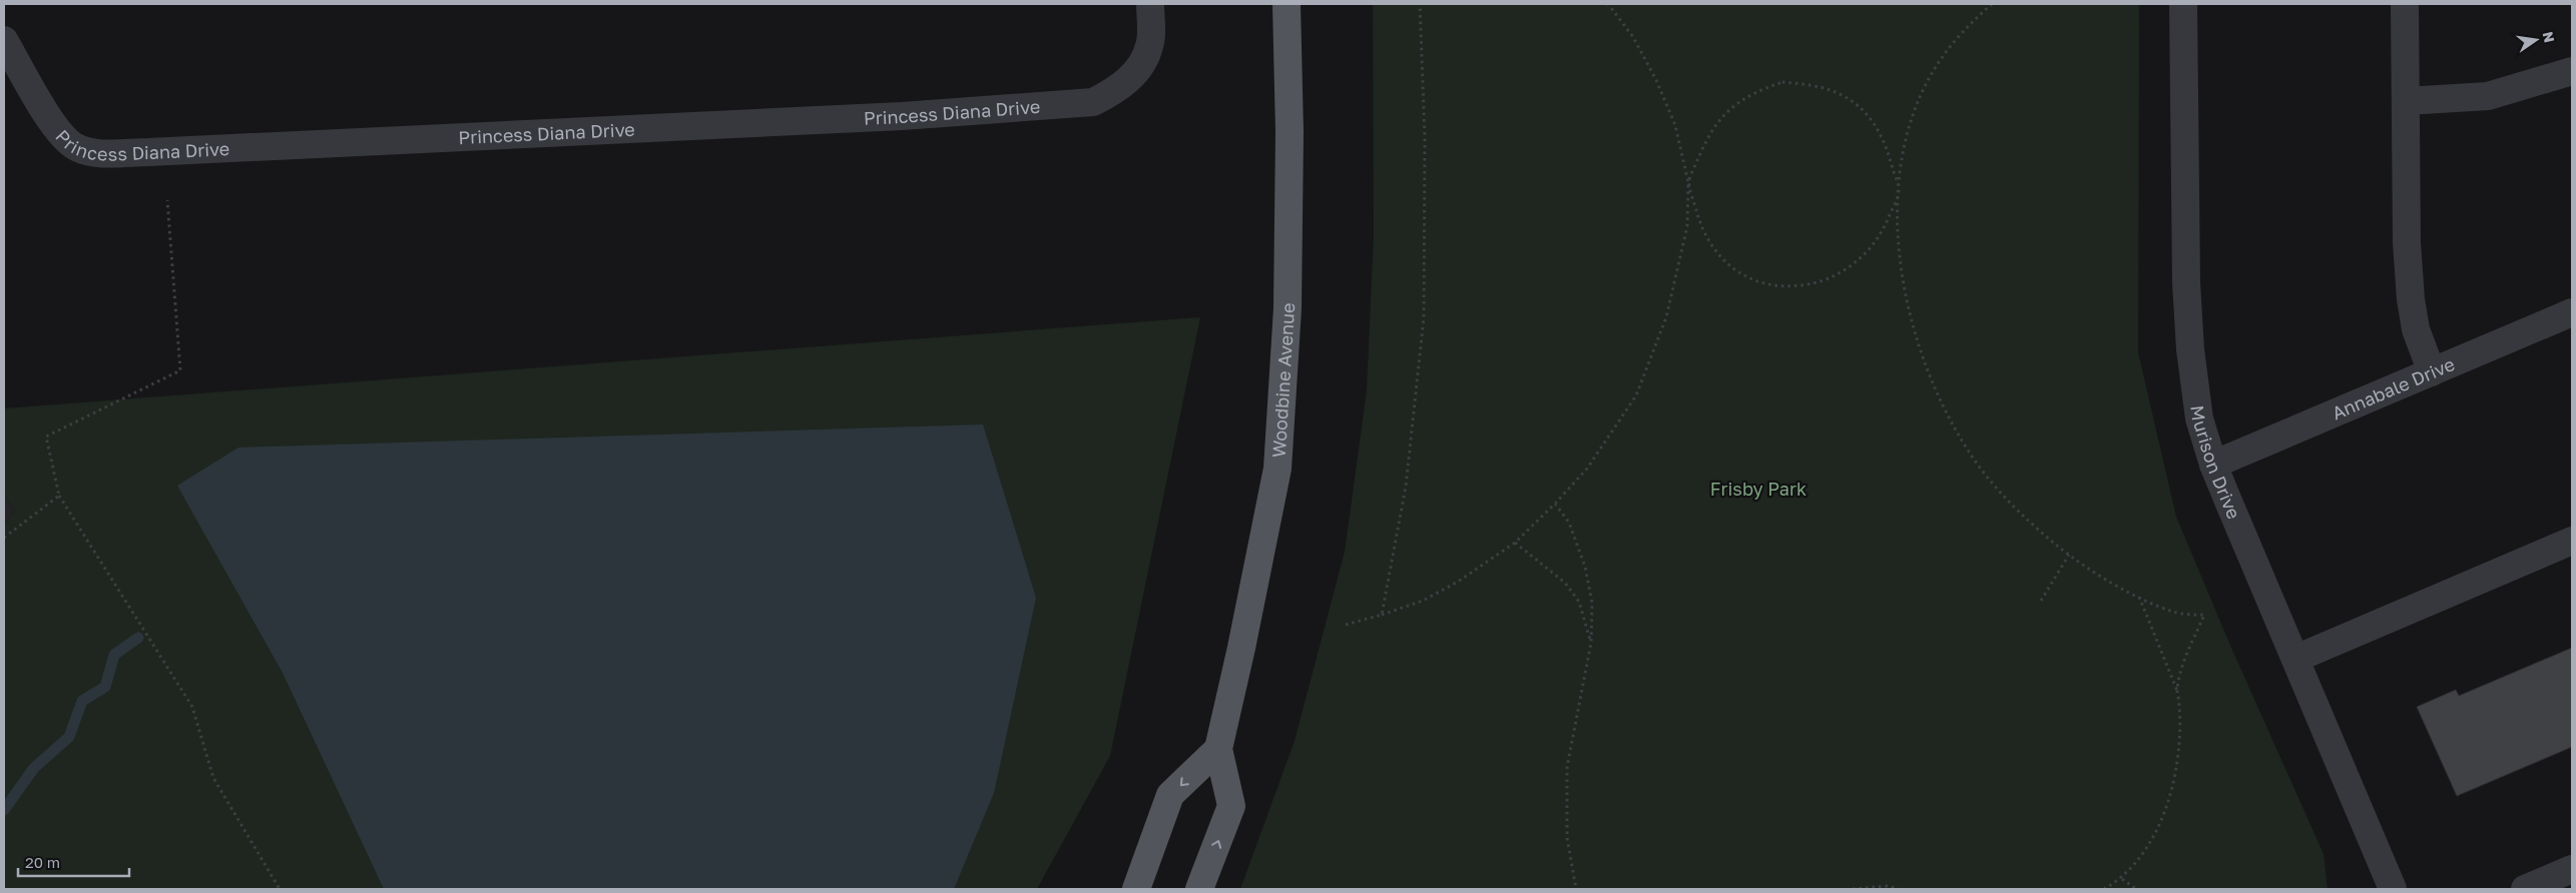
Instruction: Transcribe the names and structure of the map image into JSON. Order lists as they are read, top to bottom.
{
  "streets": {
    "main road": ["Woodbine Avenue"],
    "street": ["Princess Diana Drive", "Annabale Drive", "Murison Drive"]
  },
  "crossings": [
    ["Annabale Drive", "Murison Drive"]
  ],
  "parks": ["Frisby Park"],
  "scale_bar": "20 m",
  "north": "right"
}
